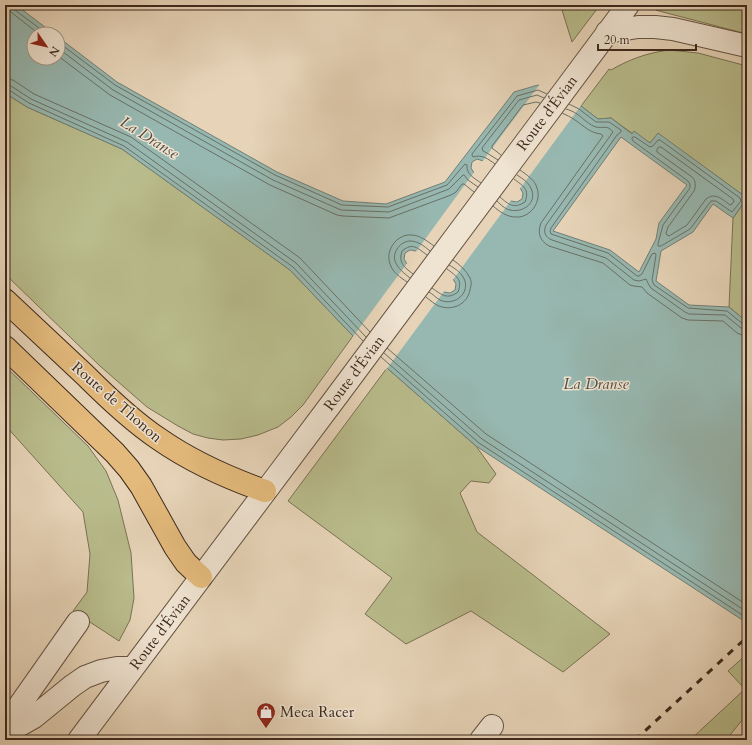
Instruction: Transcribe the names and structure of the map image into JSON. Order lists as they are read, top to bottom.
{
  "streets": {
    "main road": ["Route de Thonon"],
    "street": ["Route d'Évian"]
  },
  "crossings": [
    ["Route d'Évian", "Route de Thonon"]
  ],
  "water": ["La Dranse"],
  "places": {
    "shop": ["Meca Racer"]
  },
  "scale_bar": "20 m",
  "north": "bottom right"
}
